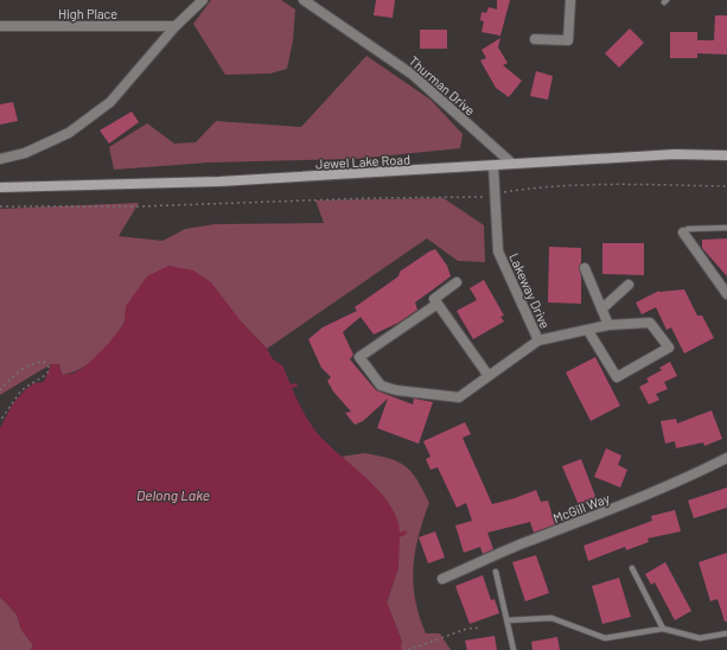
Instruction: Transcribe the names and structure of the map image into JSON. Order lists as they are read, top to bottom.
{
  "streets": {
    "main road": ["Jewel Lake Road"],
    "street": [
      "High Place",
      "Thurman Drive",
      "Lakeway Drive",
      "McGill Way"
    ]
  },
  "crossings": [
    ["Thurman Drive", "Jewel Lake Road"],
    ["Jewel Lake Road", "Lakeway Drive"]
  ],
  "water": ["Delong Lake"]
}
